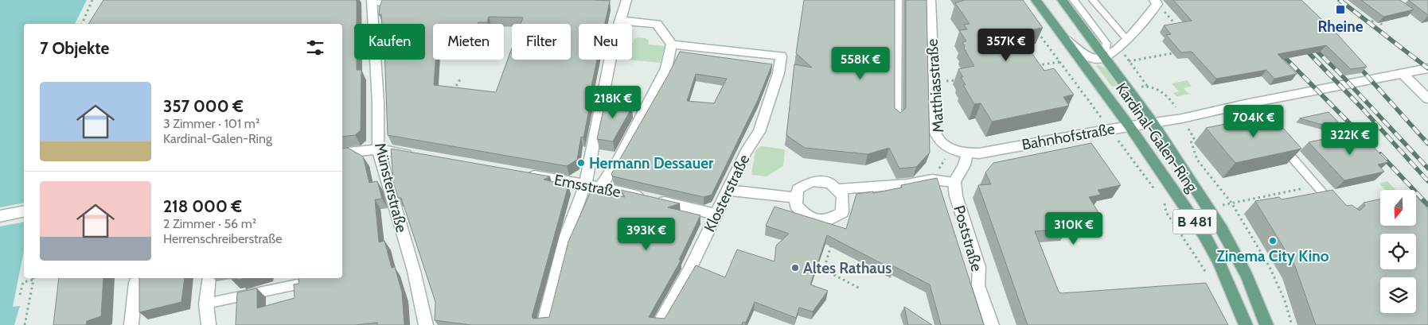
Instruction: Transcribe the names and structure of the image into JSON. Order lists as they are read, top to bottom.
{
  "streets": {
    "main road": ["Kardinal-Galen-Ring", "B 481"],
    "street": [
      "Matthiasstraße",
      "Bahnhofstraße",
      "Emsstraße",
      "Münsterstraße",
      "Klosterstraße",
      "Poststraße"
    ]
  },
  "crossings": [
    ["Matthiasstraße", "Bahnhofstraße"],
    ["Bahnhofstraße", "Kardinal-Galen-Ring"],
    ["Emsstraße", "Klosterstraße"]
  ],
  "places": {
    "transit": ["Rheine"],
    "other": ["Hermann Dessauer", "Zinema City Kino", "Altes Rathaus"]
  },
  "north": "bottom",
  "page": {
    "chip": [
      "Kaufen",
      "Mieten",
      "Filter",
      "Neu"
    ],
    "heading": "7 Objekte",
    "price": [
      "357K €",
      "558K €",
      "218K €",
      "704K €",
      "322K €",
      "310K €",
      "393K €"
    ],
    "list": [
      {
        "name": "357 000 €",
        "note": "3 Zimmer · 101 m² · Kardinal-Galen-Ring"
      },
      {
        "name": "218 000 €",
        "note": "2 Zimmer · 56 m² · Herrenschreiberstraße"
      }
    ]
  }
}
